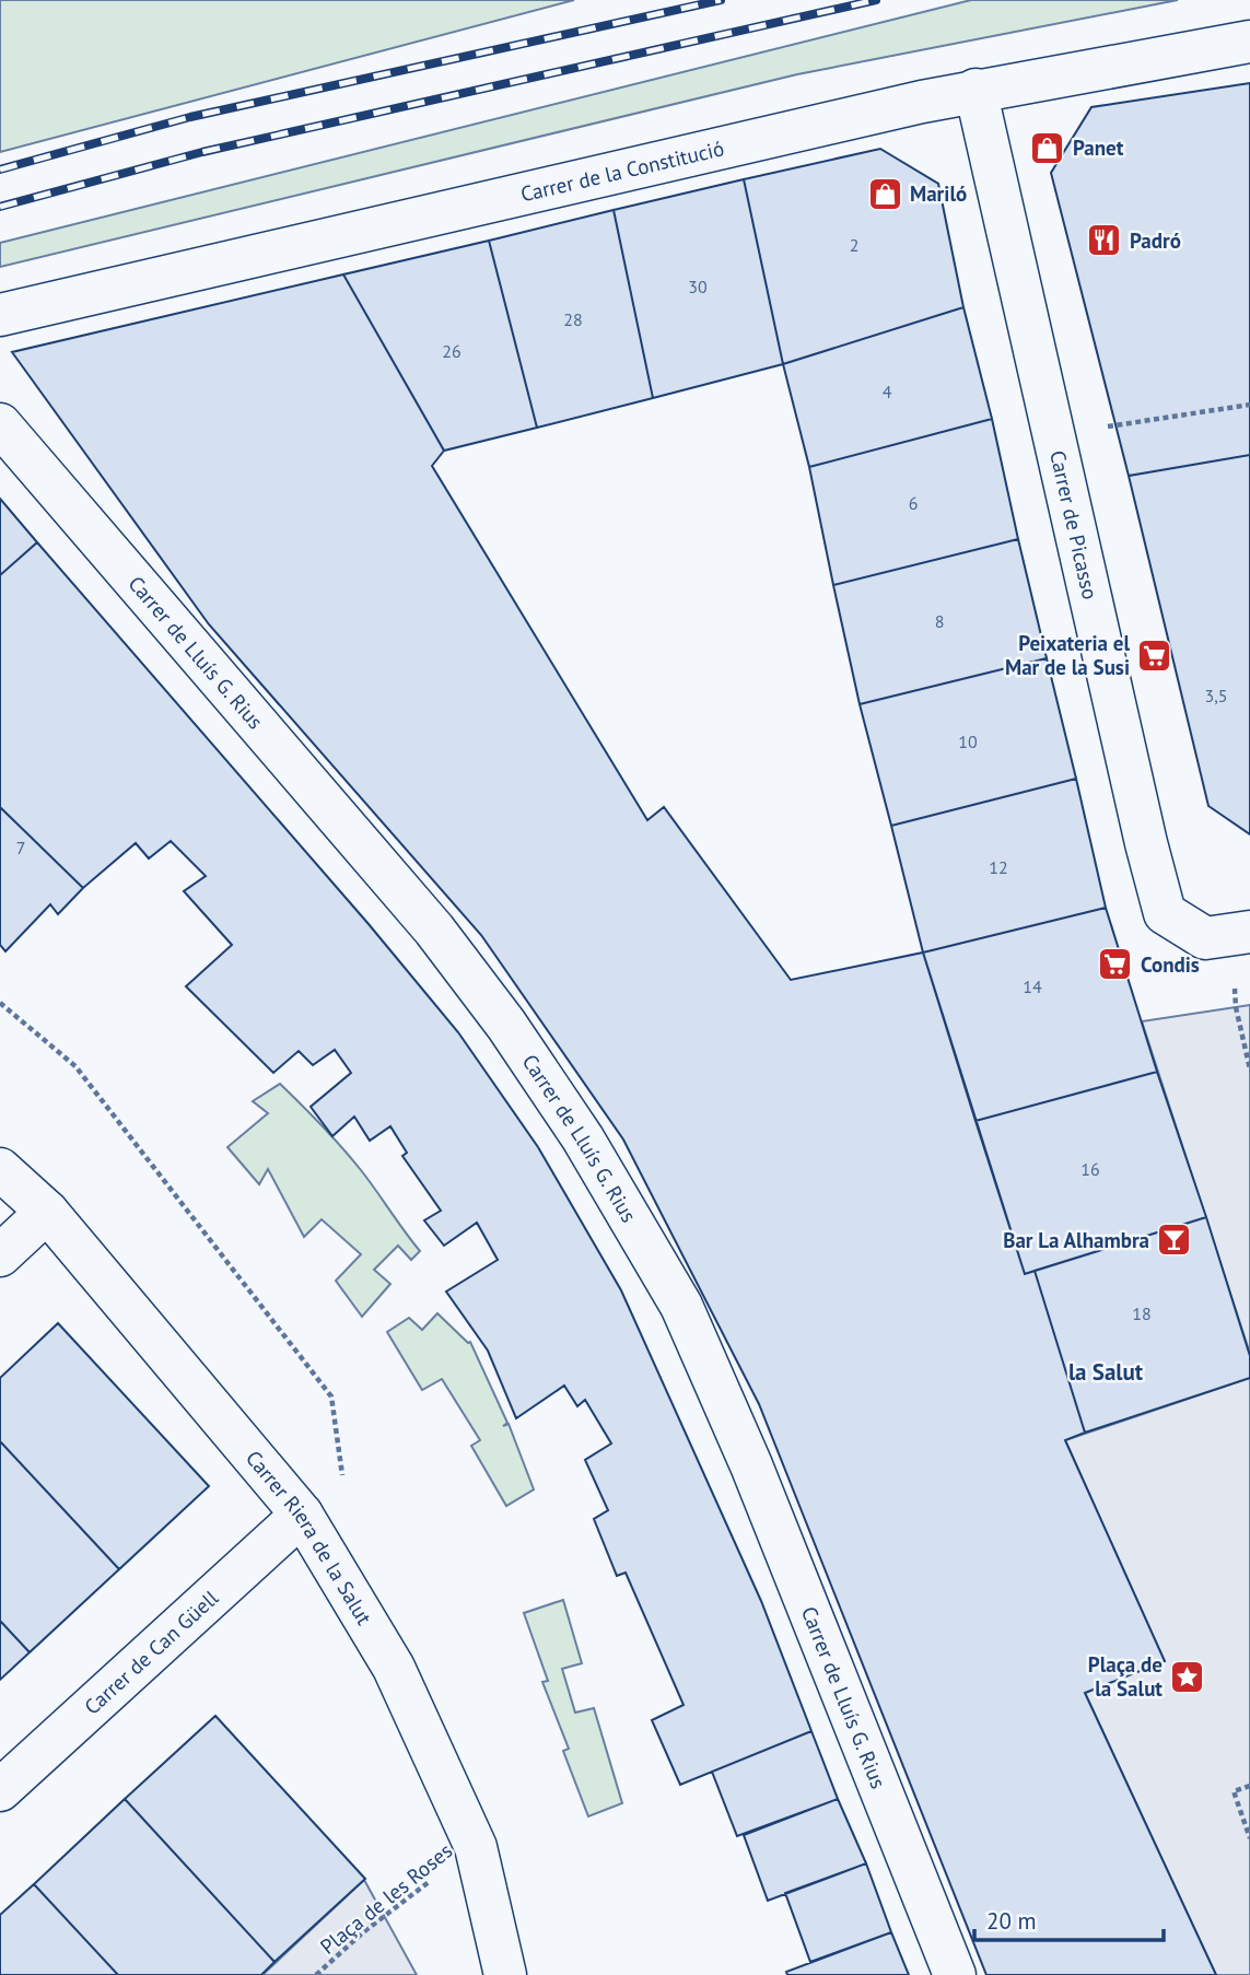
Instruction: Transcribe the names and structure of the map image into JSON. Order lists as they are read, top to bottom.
{
  "streets": {
    "street": [
      "Carrer de la Constitució",
      "Carrer de Picasso",
      "Carrer de Lluís G. Rius",
      "Carrer Riera de la Salut",
      "Carrer de Can Güell"
    ],
    "path": ["Plaça de les Roses"]
  },
  "crossings": [
    ["Carrer de la Constitució", "Carrer de Picasso"],
    ["Carrer Riera de la Salut", "Carrer de Can Güell"],
    ["Carrer Riera de la Salut", "Plaça de les Roses"]
  ],
  "districts": ["la Salut"],
  "places": {
    "shop": ["Panet", "Mariló"],
    "restaurant": ["Padró"],
    "supermarket": ["Peixateria el Mar de la Susi", "Condis"],
    "bar": ["Bar La Alhambra"],
    "place": ["Plaça de la Salut"]
  },
  "house_numbers": [
    "2",
    "30",
    "28",
    "26",
    "4",
    "6",
    "8",
    "3,5",
    "10",
    "7",
    "12",
    "14",
    "16",
    "18"
  ],
  "scale_bar": "20 m"
}
